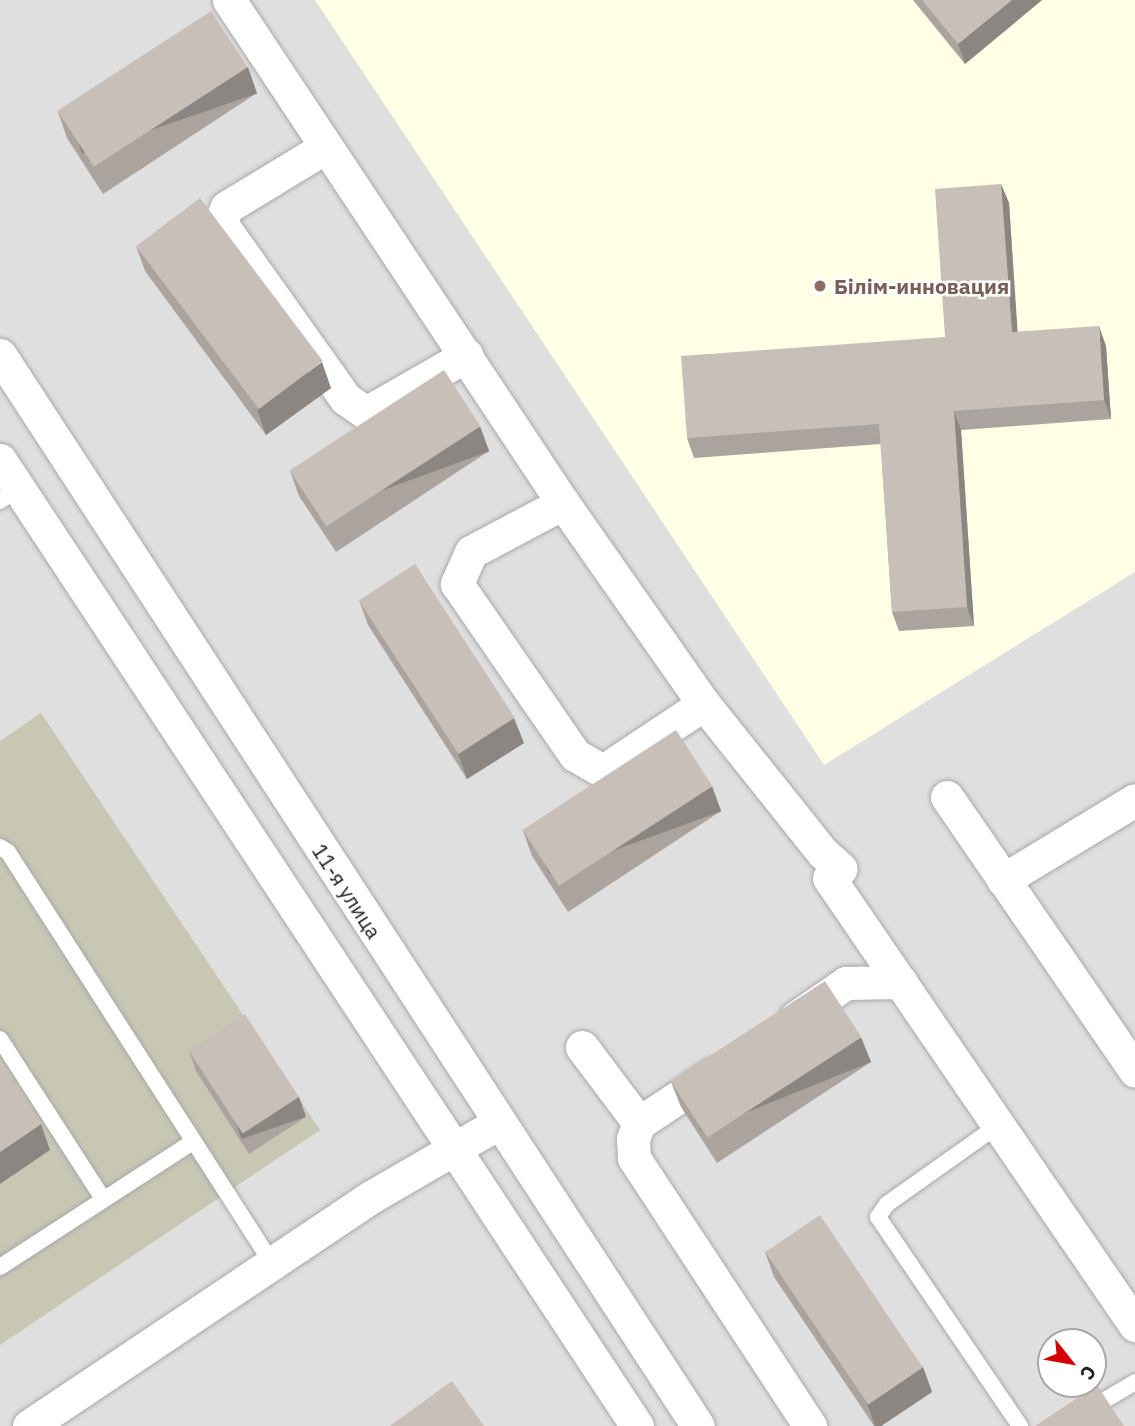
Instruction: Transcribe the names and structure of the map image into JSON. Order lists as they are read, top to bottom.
{
  "streets": {
    "street": ["11-я улица"]
  },
  "places": ["Білім-инновация"],
  "north": "bottom right"
}
